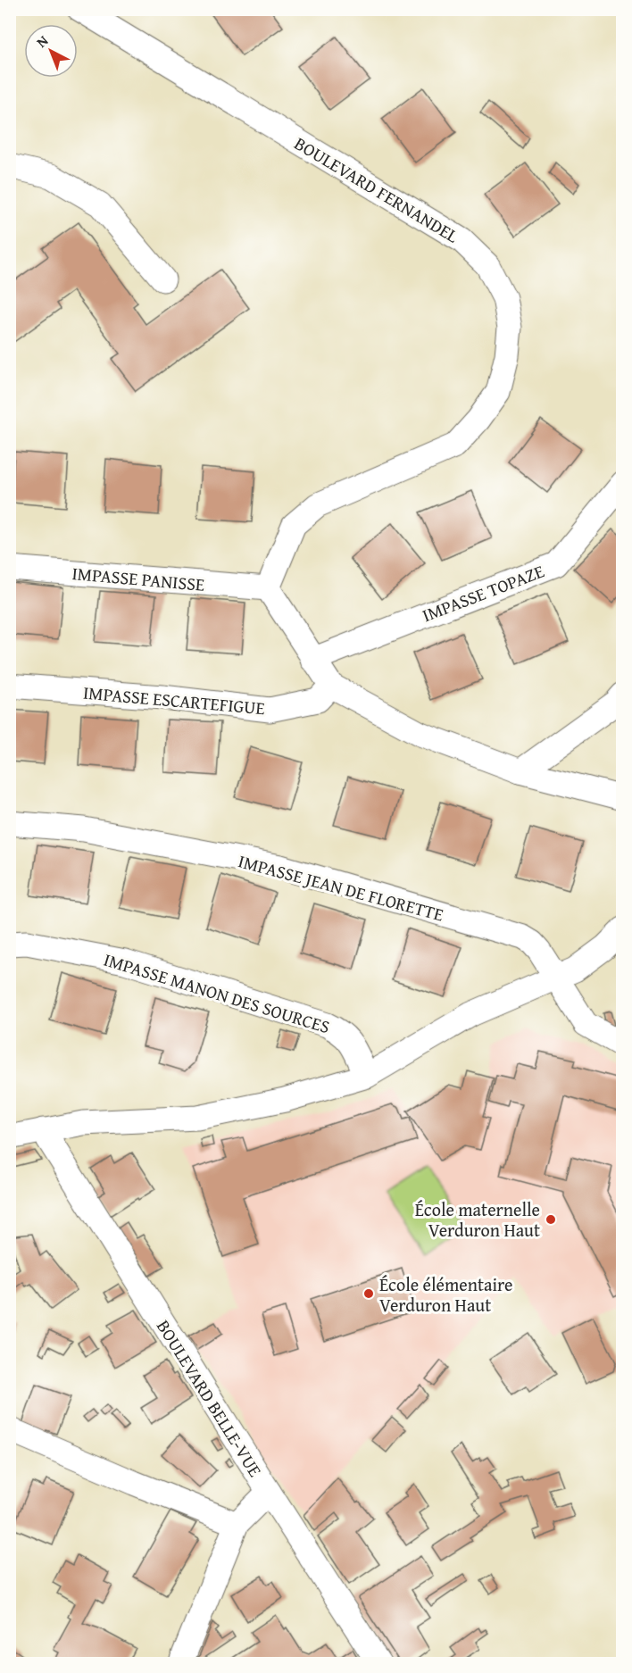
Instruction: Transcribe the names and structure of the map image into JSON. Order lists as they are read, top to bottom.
{
  "streets": {
    "street": [
      "BOULEVARD FERNANDEL",
      "IMPASSE PANISSE",
      "IMPASSE TOPAZE",
      "IMPASSE ESCARTEFIGUE",
      "IMPASSE JEAN DE FLORETTE",
      "IMPASSE MANON DES SOURCES",
      "BOULEVARD BELLE-VUE"
    ]
  },
  "crossings": [
    ["BOULEVARD FERNANDEL", "IMPASSE PANISSE"]
  ],
  "places": ["École maternelle Verduron Haut", "École élémentaire Verduron Haut"],
  "north": "top left"
}
